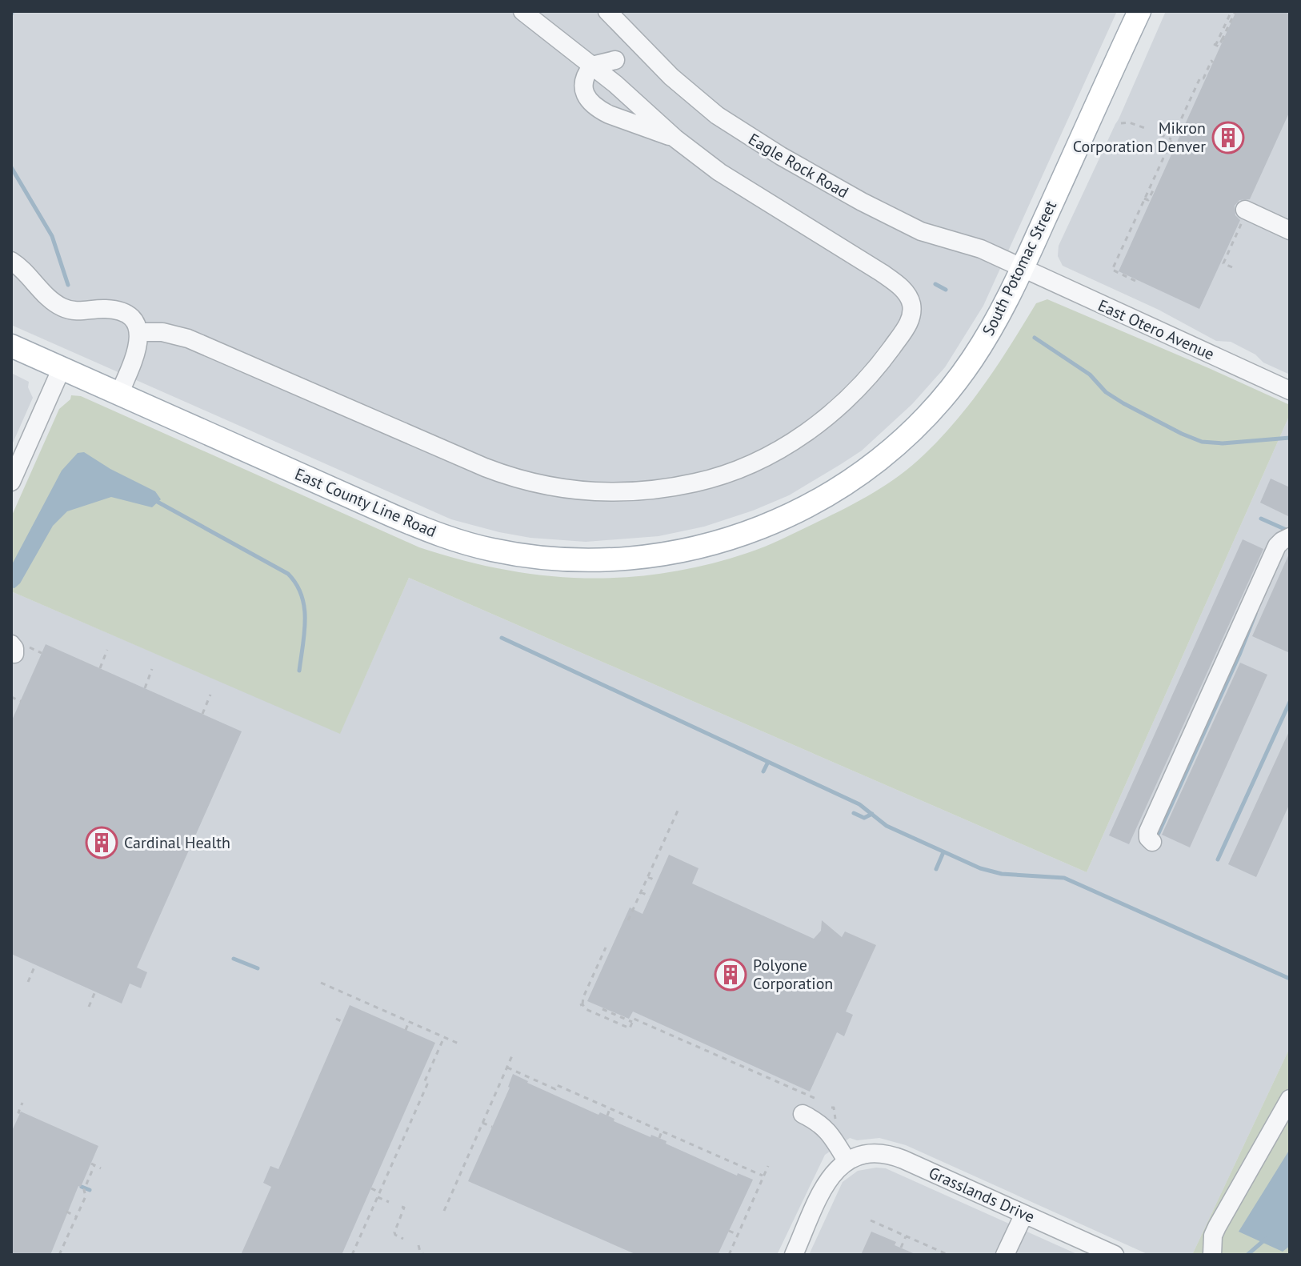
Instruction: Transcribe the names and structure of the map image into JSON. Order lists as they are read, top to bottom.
{
  "streets": {
    "main road": ["South Potomac Street", "East County Line Road"],
    "street": ["Eagle Rock Road", "East Otero Avenue", "Grasslands Drive"]
  },
  "crossings": [
    ["Eagle Rock Road", "South Potomac Street"],
    ["Eagle Rock Road", "East Otero Avenue"],
    ["South Potomac Street", "East Otero Avenue"],
    ["South Potomac Street", "East County Line Road"]
  ],
  "places": {
    "building": ["Mikron Corporation Denver", "Cardinal Health", "Polyone Corporation"]
  }
}
